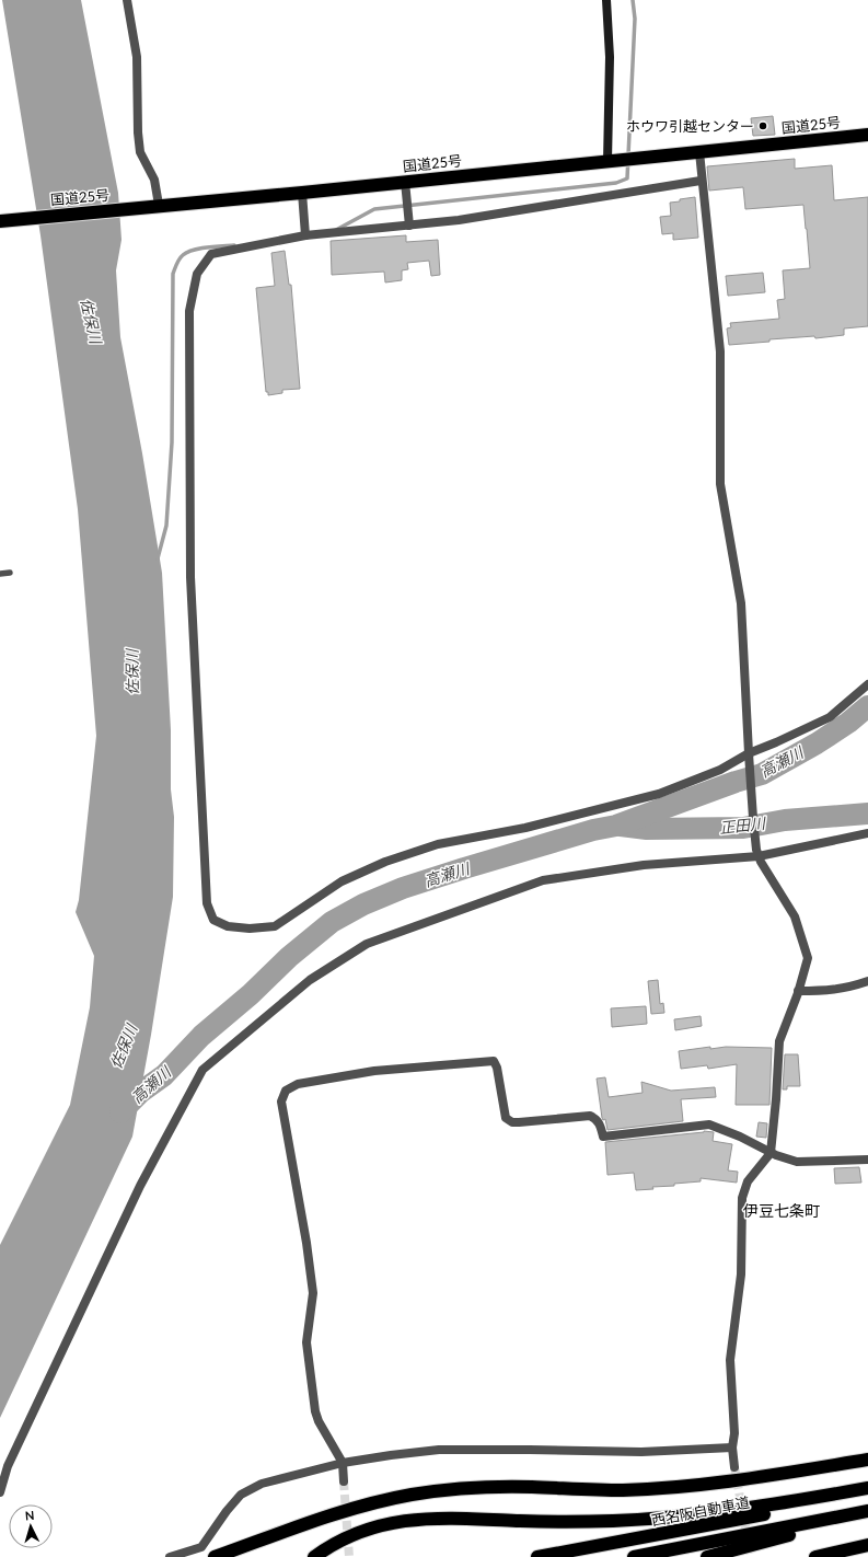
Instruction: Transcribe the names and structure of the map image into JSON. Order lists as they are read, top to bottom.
{
  "streets": {
    "highway": ["国道25号", "西名阪自動車道"]
  },
  "districts": ["伊豆七条町"],
  "water": ["佐保川", "高瀬川", "正田川"],
  "places": ["ホウワ引越センター"],
  "north": "top"
}
